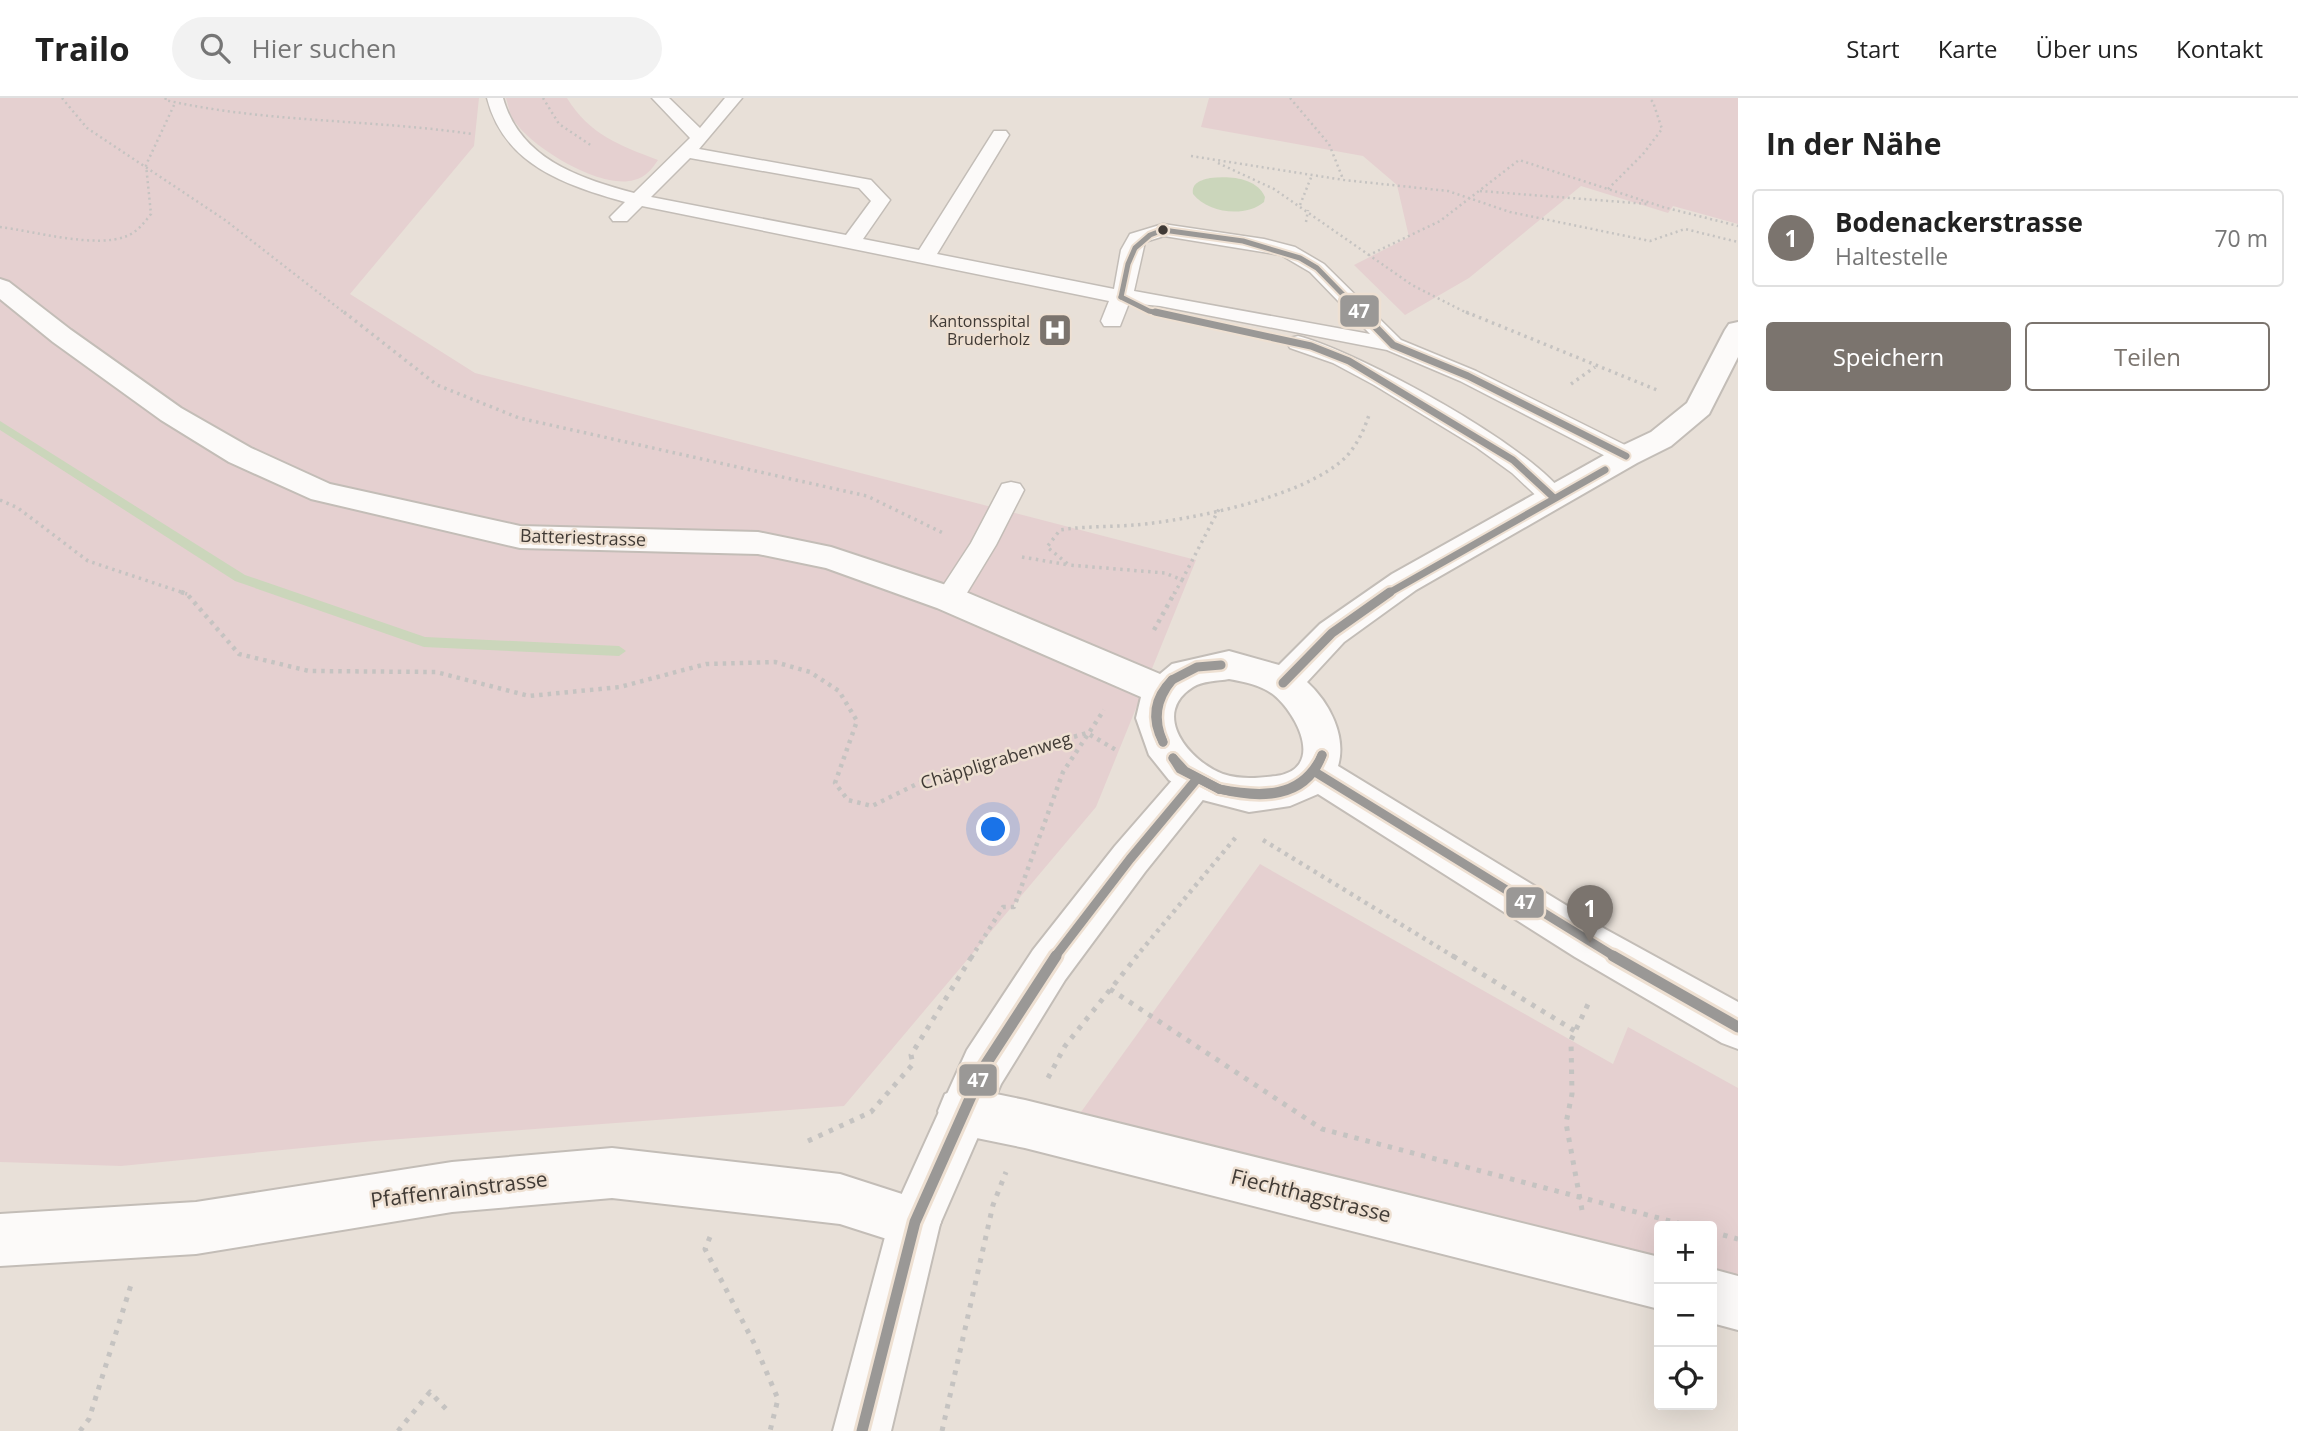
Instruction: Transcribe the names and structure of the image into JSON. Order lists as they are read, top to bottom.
{
  "streets": {
    "street": ["Batteriestrasse", "Pfaffenrainstrasse", "Fiechthagstrasse"],
    "path": ["Chäppligrabenweg"]
  },
  "places": {
    "hospital": ["Kantonsspital Bruderholz"]
  },
  "lines": ["transit line 47"],
  "page": {
    "header": "Trailo",
    "search": "Hier suchen",
    "nav": [
      "Start",
      "Karte",
      "Über uns",
      "Kontakt"
    ],
    "heading": "In der Nähe",
    "list": [
      {
        "mark": "1",
        "name": "Bodenackerstrasse",
        "note": "Haltestelle",
        "value": "70 m"
      }
    ],
    "buttons": ["Speichern", "Teilen"],
    "pins": "1",
    "map_buttons": ["+", "−"]
  }
}
